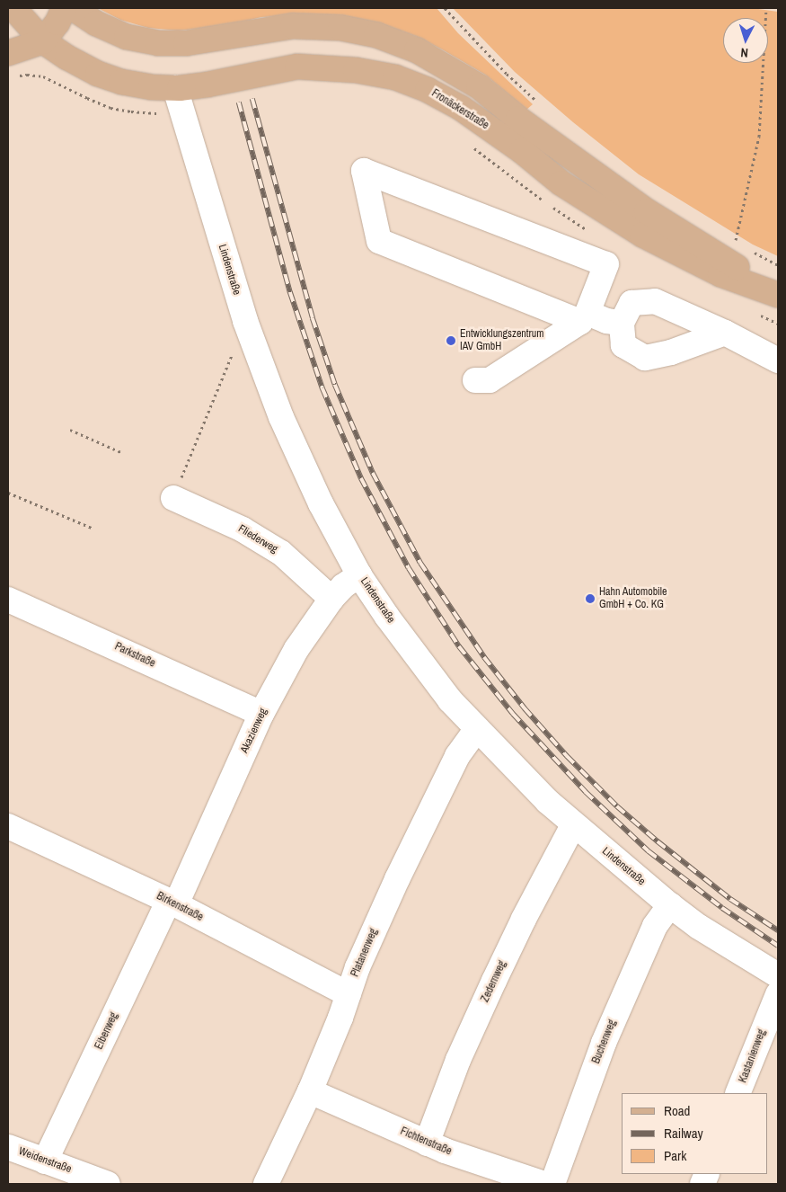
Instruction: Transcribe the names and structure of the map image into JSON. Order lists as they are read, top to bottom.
{
  "streets": {
    "main road": ["Fronäckerstraße"],
    "street": [
      "Lindenstraße",
      "Fliederweg",
      "Parkstraße",
      "Akazienweg",
      "Birkenstraße",
      "Platanenweg",
      "Zedernweg",
      "Eibenweg",
      "Buchenweg",
      "Kastanienweg",
      "Fichtenstraße",
      "Weidenstraße"
    ]
  },
  "crossings": [
    ["Fronäckerstraße", "Lindenstraße"],
    ["Lindenstraße", "Akazienweg"],
    ["Lindenstraße", "Platanenweg"],
    ["Lindenstraße", "Zedernweg"],
    ["Lindenstraße", "Buchenweg"],
    ["Fliederweg", "Akazienweg"],
    ["Parkstraße", "Akazienweg"],
    ["Akazienweg", "Birkenstraße"],
    ["Akazienweg", "Eibenweg"],
    ["Birkenstraße", "Platanenweg"],
    ["Birkenstraße", "Eibenweg"],
    ["Platanenweg", "Fichtenstraße"],
    ["Zedernweg", "Fichtenstraße"],
    ["Eibenweg", "Weidenstraße"]
  ],
  "places": ["Entwicklungszentrum IAV GmbH", "Hahn Automobile GmbH + Co. KG"],
  "legend": ["Road", "Railway", "Park"],
  "north": "bottom"
}
